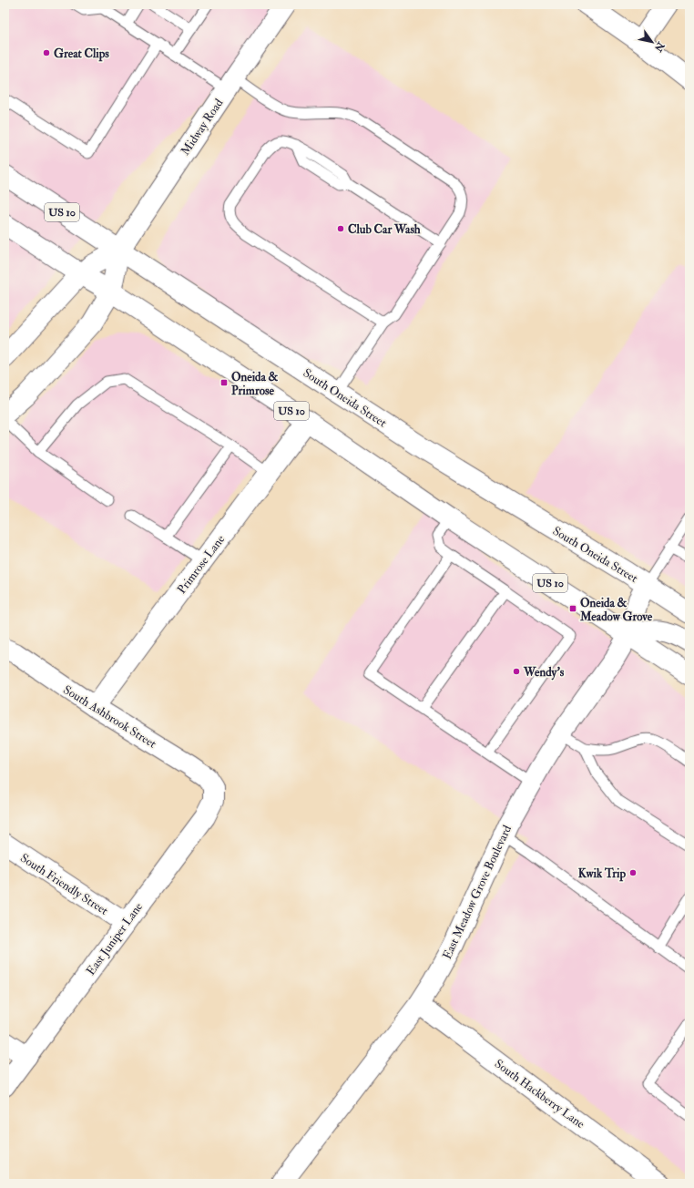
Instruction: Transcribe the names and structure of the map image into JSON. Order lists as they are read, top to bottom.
{
  "streets": {
    "main road": [
      "Midway Road",
      "US 10",
      "South Oneida Street",
      "Primrose Lane",
      "South Ashbrook Street",
      "South Friendly Street",
      "East Meadow Grove Boulevard",
      "East Juniper Lane",
      "South Hackberry Lane"
    ]
  },
  "crossings": [
    ["Midway Road", "US 10"],
    ["Midway Road", "South Oneida Street"],
    ["US 10", "Primrose Lane"],
    ["US 10", "East Meadow Grove Boulevard"],
    ["South Oneida Street", "East Meadow Grove Boulevard"],
    ["Primrose Lane", "South Ashbrook Street"],
    ["South Ashbrook Street", "East Juniper Lane"],
    ["South Friendly Street", "East Juniper Lane"],
    ["East Meadow Grove Boulevard", "South Hackberry Lane"]
  ],
  "places": {
    "other": [
      "Great Clips",
      "Club Car Wash",
      "Wendy's",
      "Kwik Trip"
    ],
    "transit": ["Oneida & Primrose", "Oneida & Meadow Grove"]
  },
  "north": "bottom right"
}
